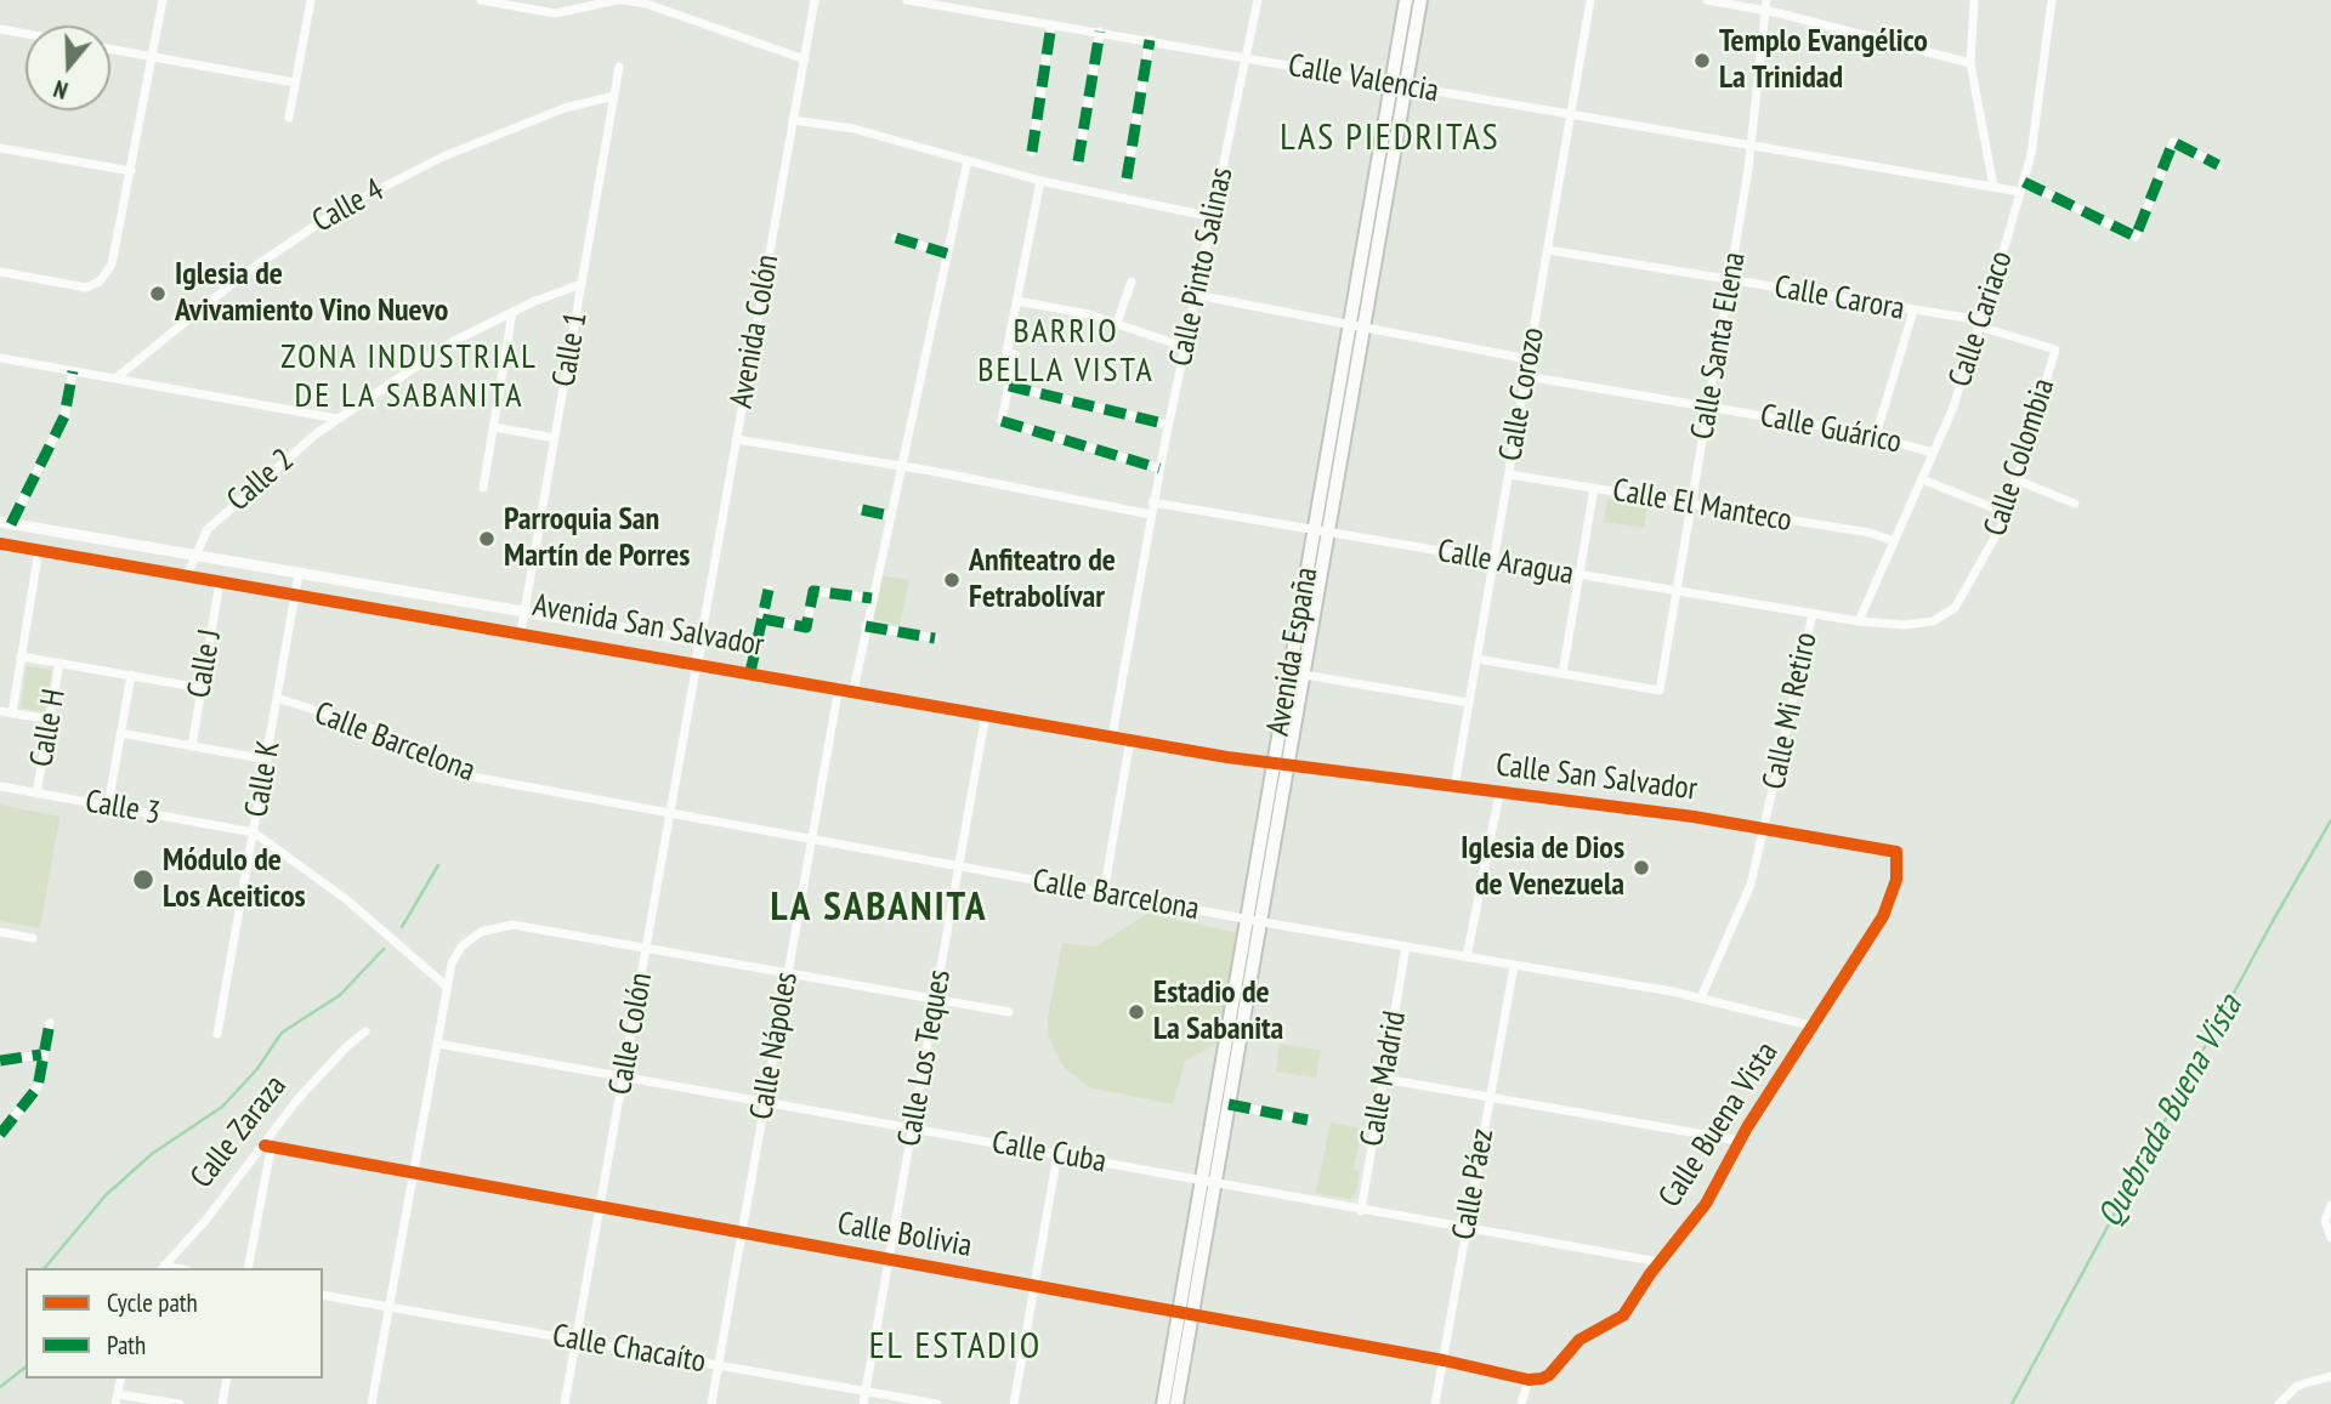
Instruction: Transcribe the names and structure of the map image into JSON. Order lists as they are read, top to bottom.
{
  "streets": {
    "main road": ["Avenida España"],
    "street": [
      "Calle Valencia",
      "Calle 4",
      "Calle Pinto Salinas",
      "Calle Carora",
      "Calle Cariaco",
      "Avenida Colón",
      "Calle Santa Elena",
      "Calle 1",
      "Calle Corozo",
      "Calle Guárico",
      "Calle Colombia",
      "Calle 2",
      "Calle El Manteco",
      "Calle Aragua",
      "Avenida San Salvador",
      "Calle J",
      "Calle Mi Retiro",
      "Calle H",
      "Calle Barcelona",
      "Calle San Salvador",
      "Calle K",
      "Calle 3",
      "Calle Colón",
      "Calle Nápoles",
      "Calle Los Teques",
      "Calle Madrid",
      "Calle Buena Vista",
      "Calle Zaraza",
      "Calle Cuba",
      "Calle Páez",
      "Calle Bolivia",
      "Calle Chacaíto"
    ]
  },
  "crossings": [
    ["Calle Valencia", "Calle Pinto Salinas"],
    ["Calle Valencia", "Calle Cariaco"],
    ["Calle Valencia", "Calle Santa Elena"],
    ["Calle Valencia", "Calle Corozo"],
    ["Calle Valencia", "Avenida España"],
    ["Calle 4", "Calle 1"],
    ["Calle Pinto Salinas", "Calle Aragua"],
    ["Calle Pinto Salinas", "Avenida San Salvador"],
    ["Calle Carora", "Calle Cariaco"],
    ["Calle Carora", "Calle Santa Elena"],
    ["Calle Carora", "Calle Corozo"],
    ["Calle Carora", "Calle Colombia"],
    ["Calle Cariaco", "Calle Guárico"],
    ["Calle Cariaco", "Calle Colombia"],
    ["Calle Cariaco", "Calle El Manteco"],
    ["Calle Cariaco", "Calle Aragua"],
    ["Avenida Colón", "Avenida San Salvador"],
    ["Avenida Colón", "Calle Colón"],
    ["Calle Santa Elena", "Calle Guárico"],
    ["Calle Santa Elena", "Calle El Manteco"],
    ["Calle Santa Elena", "Calle Aragua"],
    ["Calle 1", "Calle 2"],
    ["Calle 1", "Avenida San Salvador"],
    ["Calle Corozo", "Calle Guárico"],
    ["Calle Corozo", "Calle El Manteco"],
    ["Calle Corozo", "Calle Aragua"],
    ["Calle Corozo", "Calle San Salvador"],
    ["Calle Colombia", "Calle Aragua"],
    ["Calle 2", "Avenida San Salvador"],
    ["Calle Aragua", "Avenida España"],
    ["Calle Aragua", "Calle Mi Retiro"],
    ["Avenida San Salvador", "Avenida España"],
    ["Avenida San Salvador", "Calle J"],
    ["Avenida San Salvador", "Calle H"],
    ["Avenida San Salvador", "Calle San Salvador"],
    ["Avenida San Salvador", "Calle K"],
    ["Avenida San Salvador", "Calle Colón"],
    ["Avenida San Salvador", "Calle Nápoles"],
    ["Avenida San Salvador", "Calle Los Teques"],
    ["Avenida España", "Calle Barcelona"],
    ["Avenida España", "Calle San Salvador"],
    ["Avenida España", "Calle Cuba"],
    ["Avenida España", "Calle Bolivia"],
    ["Calle Mi Retiro", "Calle Barcelona"],
    ["Calle Mi Retiro", "Calle San Salvador"],
    ["Calle H", "Calle 3"],
    ["Calle Barcelona", "Calle K"],
    ["Calle Barcelona", "Calle Colón"],
    ["Calle Barcelona", "Calle Nápoles"],
    ["Calle Barcelona", "Calle Los Teques"],
    ["Calle Barcelona", "Calle Madrid"],
    ["Calle Barcelona", "Calle Buena Vista"],
    ["Calle Barcelona", "Calle Páez"],
    ["Calle San Salvador", "Calle Buena Vista"],
    ["Calle K", "Calle 3"],
    ["Calle Colón", "Calle Cuba"],
    ["Calle Colón", "Calle Bolivia"],
    ["Calle Colón", "Calle Chacaíto"],
    ["Calle Nápoles", "Calle Cuba"],
    ["Calle Nápoles", "Calle Bolivia"],
    ["Calle Nápoles", "Calle Chacaíto"],
    ["Calle Los Teques", "Calle Cuba"],
    ["Calle Los Teques", "Calle Bolivia"],
    ["Calle Los Teques", "Calle Chacaíto"],
    ["Calle Madrid", "Calle Cuba"],
    ["Calle Buena Vista", "Calle Cuba"],
    ["Calle Buena Vista", "Calle Bolivia"],
    ["Calle Zaraza", "Calle Bolivia"],
    ["Calle Cuba", "Calle Páez"],
    ["Calle Páez", "Calle Bolivia"]
  ],
  "districts": [
    "LAS PIEDRITAS",
    "BARRIO BELLA VISTA",
    "ZONA INDUSTRIAL DE LA SABANITA",
    "LA SABANITA",
    "EL ESTADIO"
  ],
  "water": ["Quebrada Buena Vista"],
  "places": [
    "Templo Evangélico La Trinidad",
    "Iglesia de Avivamiento Vino Nuevo",
    "Parroquia San Martín de Porres",
    "Anfiteatro de Fetrabolívar",
    "Iglesia de Dios de Venezuela",
    "Módulo de Los Aceiticos",
    "Estadio de La Sabanita"
  ],
  "legend": ["Cycle path", "Path"],
  "north": "bottom"
}
